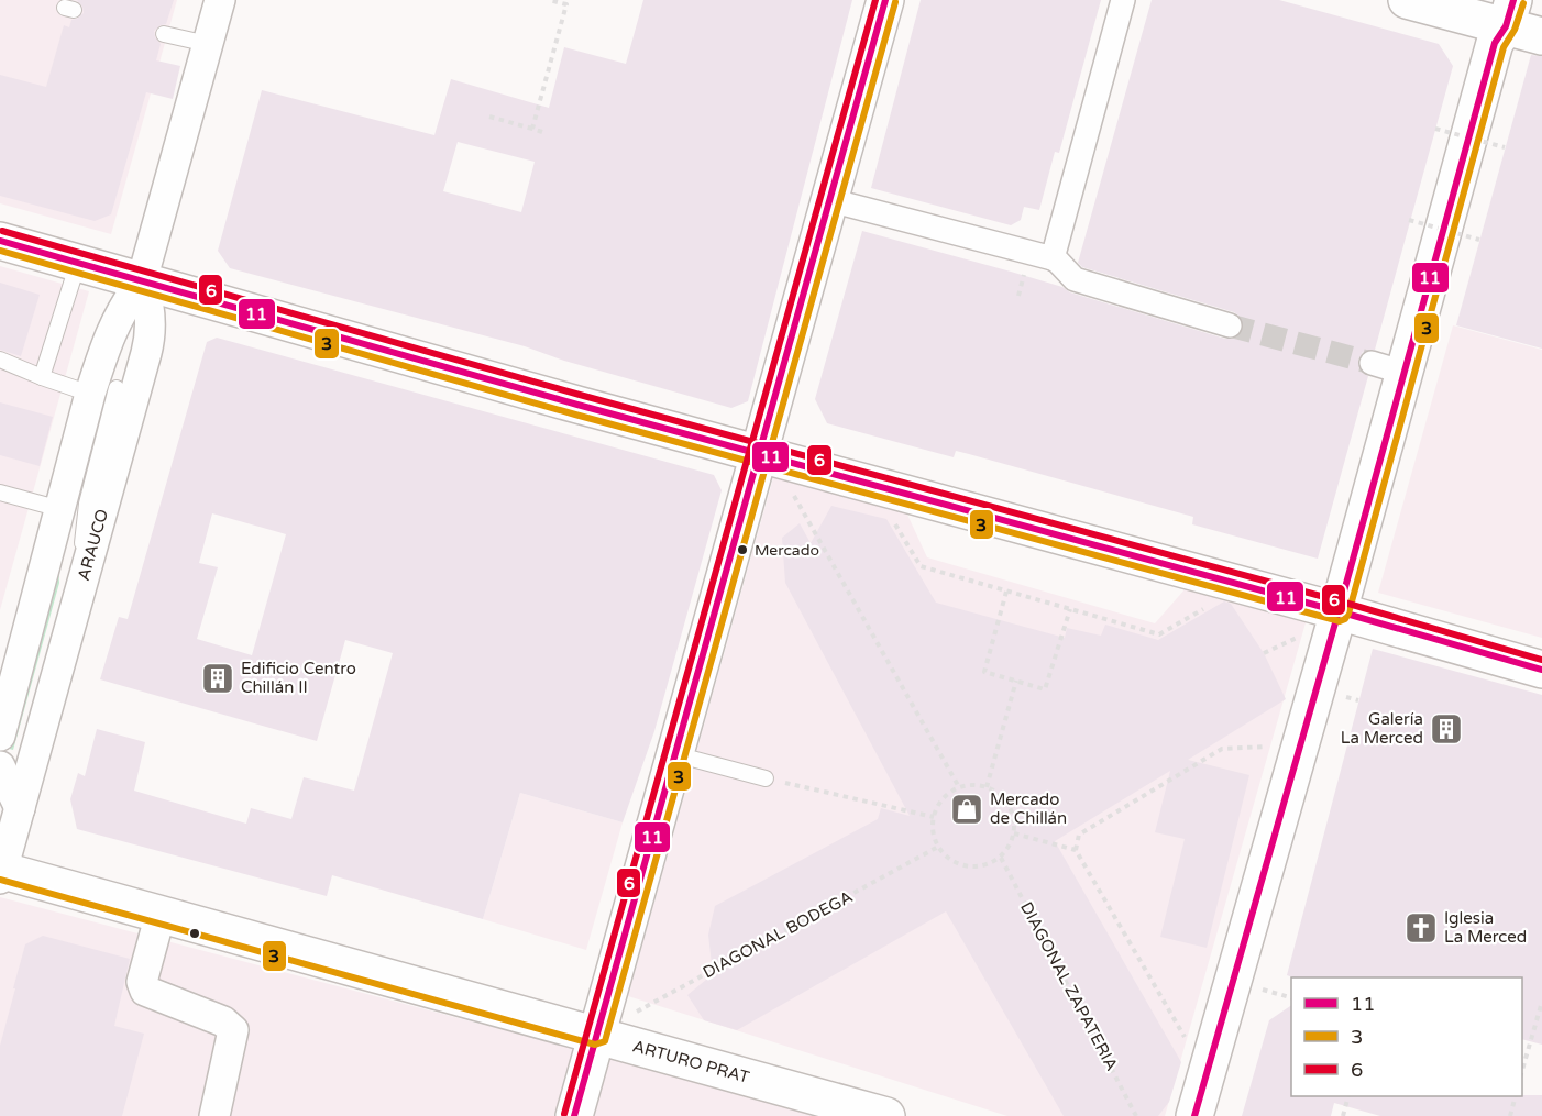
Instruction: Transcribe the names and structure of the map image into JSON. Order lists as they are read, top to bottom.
{
  "streets": {
    "street": ["ARAUCO", "ARTURO PRAT"],
    "path": ["DIAGONAL BODEGA", "DIAGONAL ZAPATERIA"]
  },
  "crossings": [
    ["ARAUCO", "ARTURO PRAT"],
    ["DIAGONAL BODEGA", "DIAGONAL ZAPATERIA"],
    ["DIAGONAL BODEGA", "ARTURO PRAT"]
  ],
  "places": {
    "other": ["Mercado"],
    "building": ["Edificio Centro Chillán II", "Galería La Merced"],
    "shop": ["Mercado de Chillán"],
    "church": ["Iglesia La Merced"]
  },
  "lines": ["transit line 11", "transit line 6", "transit line 3"],
  "legend": ["11", "3", "6"]
}
